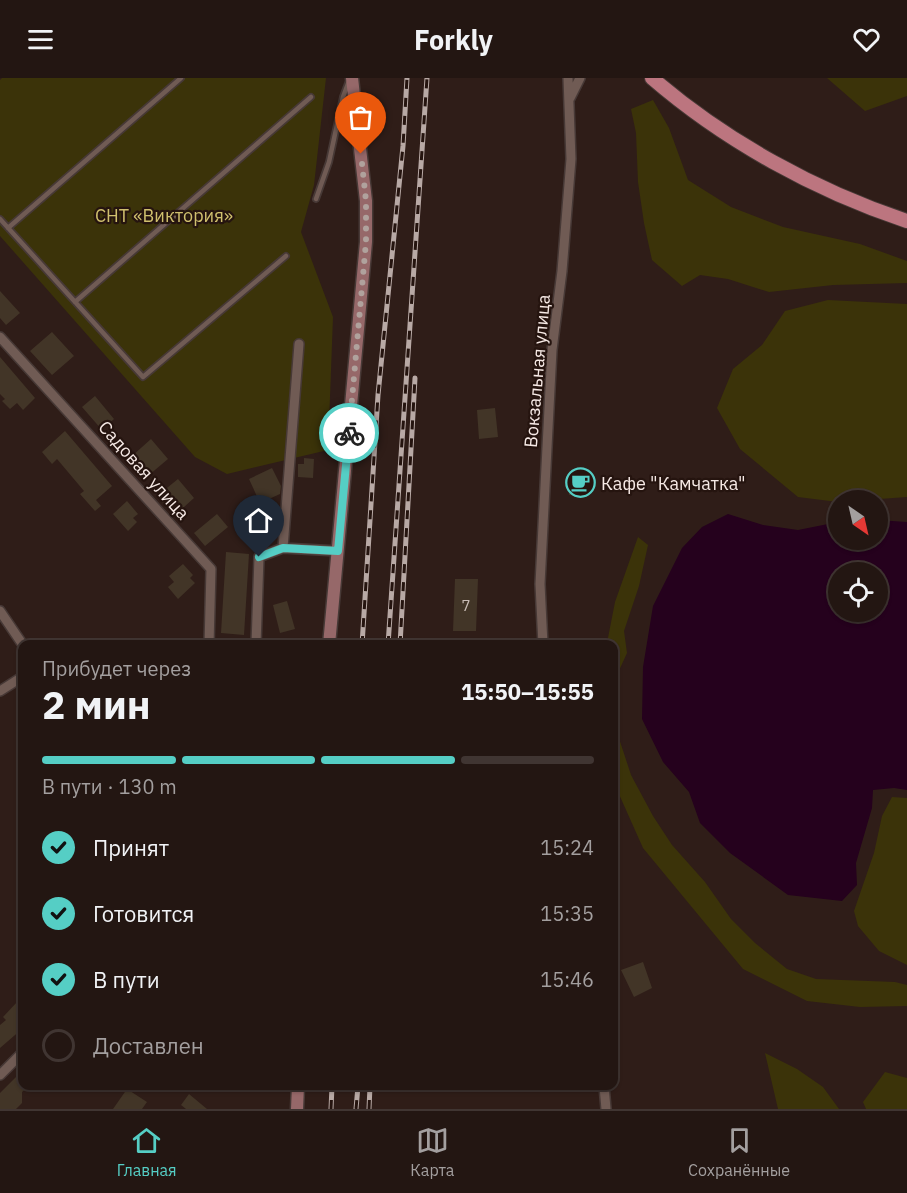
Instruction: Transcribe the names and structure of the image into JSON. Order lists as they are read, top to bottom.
{
  "streets": {
    "street": ["Вокзальная улица", "Садовая улица"]
  },
  "parks": ["СНТ «Виктория»"],
  "places": {
    "cafe": ["Кафе \"Камчатка\""]
  },
  "house_numbers": ["7"],
  "north": "bottom right",
  "page": {
    "header": "Forkly",
    "heading": ["2 мин", "Прибудет через", "15:50–15:55"],
    "bar": "В пути · 130 m",
    "list": [
      ["Принят", "15:24"],
      ["Готовится", "15:35"],
      ["В пути", "15:46"],
      "Доставлен"
    ],
    "tabs": ["Главная", "Карта", "Сохранённые"]
  }
}
